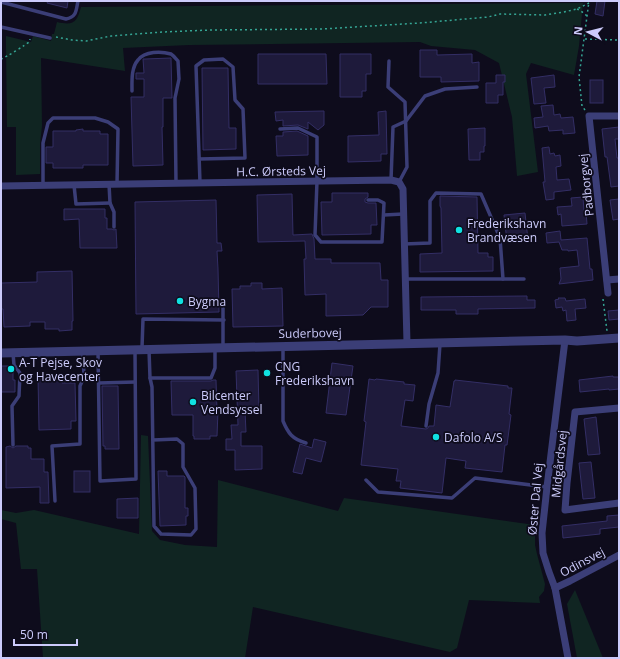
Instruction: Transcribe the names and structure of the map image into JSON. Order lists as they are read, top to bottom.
{
  "streets": {
    "street": [
      "H.C. Ørsteds Vej",
      "Padborgvej",
      "Suderbovej",
      "Midgårdsvej",
      "Øster Dal Vej",
      "Odinsvej"
    ]
  },
  "crossings": [
    ["Suderbovej", "Øster Dal Vej"],
    ["Øster Dal Vej", "Odinsvej"]
  ],
  "places": [
    "Frederikshavn Brandvæsen",
    "Bygma",
    "A-T Pejse, Skov og Havecenter",
    "CNG Frederikshavn",
    "Bilcenter Vendsyssel",
    "Dafolo A/S"
  ],
  "scale_bar": "50 m",
  "north": "left"
}
